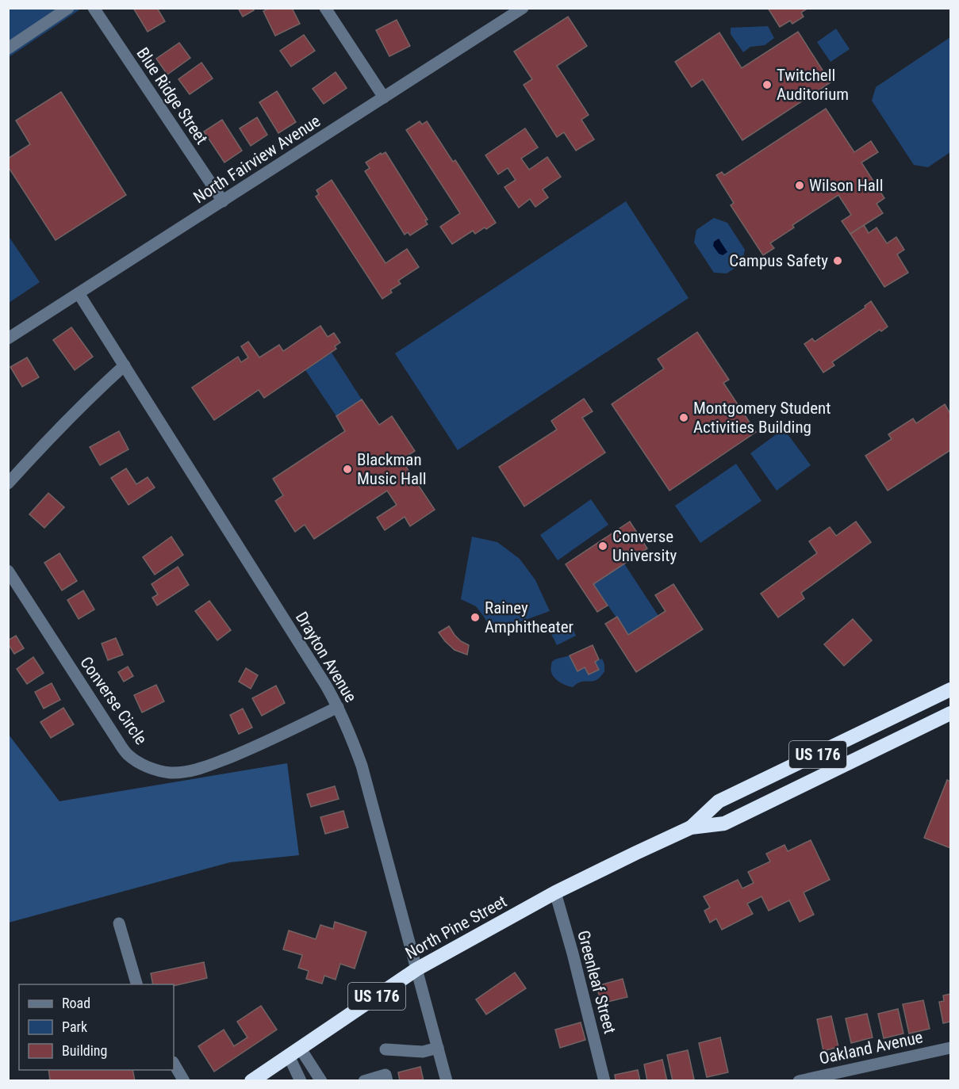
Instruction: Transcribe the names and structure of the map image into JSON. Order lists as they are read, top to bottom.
{
  "streets": {
    "highway": ["US 176", "North Pine Street"],
    "street": [
      "Blue Ridge Street",
      "North Fairview Avenue",
      "Drayton Avenue",
      "Converse Circle",
      "Greenleaf Street",
      "Oakland Avenue"
    ]
  },
  "crossings": [
    ["Blue Ridge Street", "North Fairview Avenue"],
    ["North Fairview Avenue", "Drayton Avenue"],
    ["Drayton Avenue", "Converse Circle"],
    ["Drayton Avenue", "North Pine Street"],
    ["North Pine Street", "Greenleaf Street"]
  ],
  "places": [
    "Twitchell Auditorium",
    "Wilson Hall",
    "Campus Safety",
    "Montgomery Student Activities Building",
    "Blackman Music Hall",
    "Converse University",
    "Rainey Amphitheater"
  ],
  "legend": ["Road", "Park", "Building"]
}
